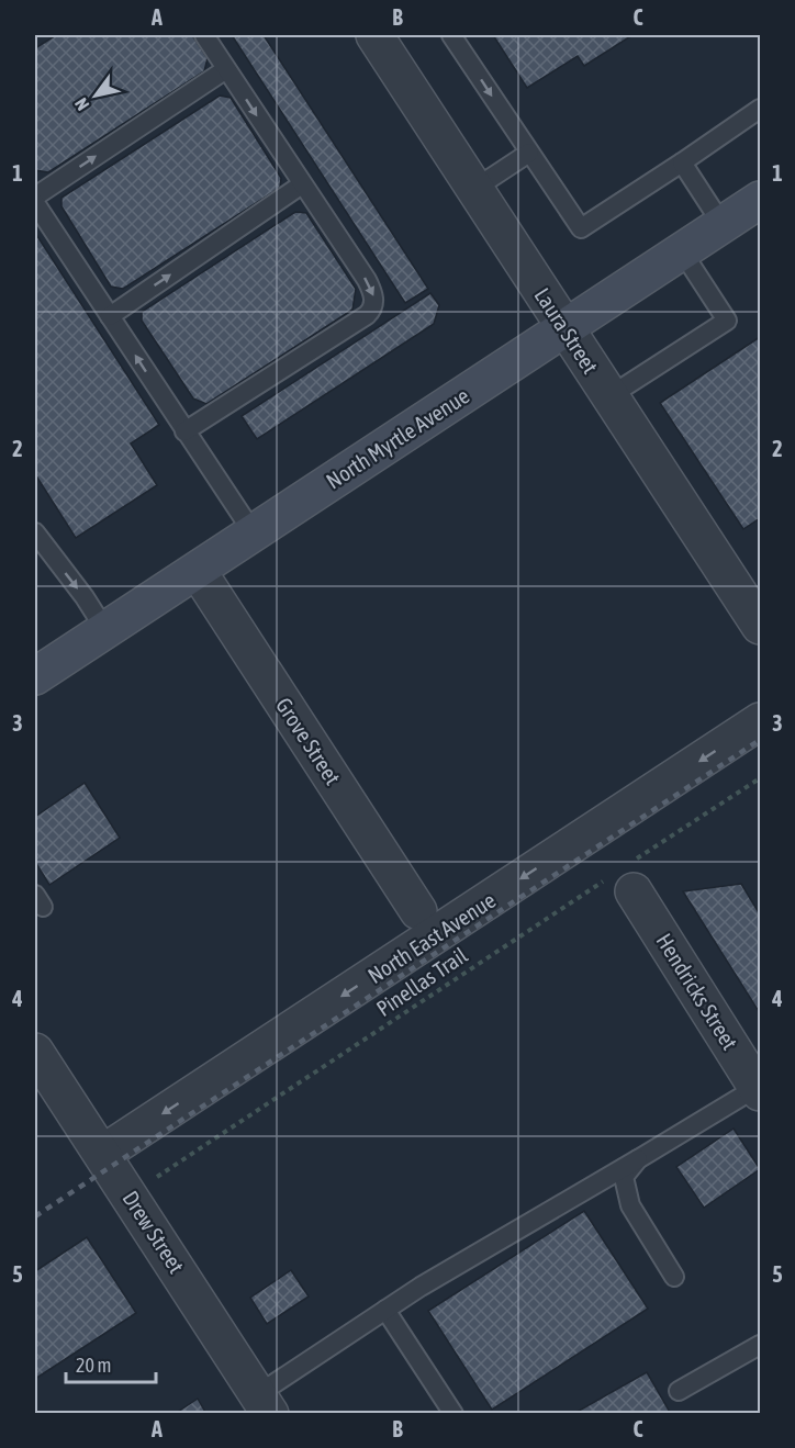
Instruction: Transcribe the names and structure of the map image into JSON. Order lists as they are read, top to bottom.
{
  "streets": {
    "main road": ["North Myrtle Avenue"],
    "street": [
      "Laura Street",
      "Grove Street",
      "North East Avenue",
      "Hendricks Street",
      "Drew Street"
    ],
    "path": ["Pinellas Trail"]
  },
  "crossings": [
    ["Laura Street", "North Myrtle Avenue"],
    ["North Myrtle Avenue", "Grove Street"],
    ["North East Avenue", "Drew Street"],
    ["Pinellas Trail", "Hendricks Street"],
    ["Pinellas Trail", "Drew Street"]
  ],
  "one_way": ["North East Avenue"],
  "scale_bar": "20 m",
  "north": "bottom left",
  "grid": {
    "columns": ["A", "B", "C"],
    "rows": [
      "1",
      "2",
      "3",
      "4",
      "5"
    ]
  }
}
